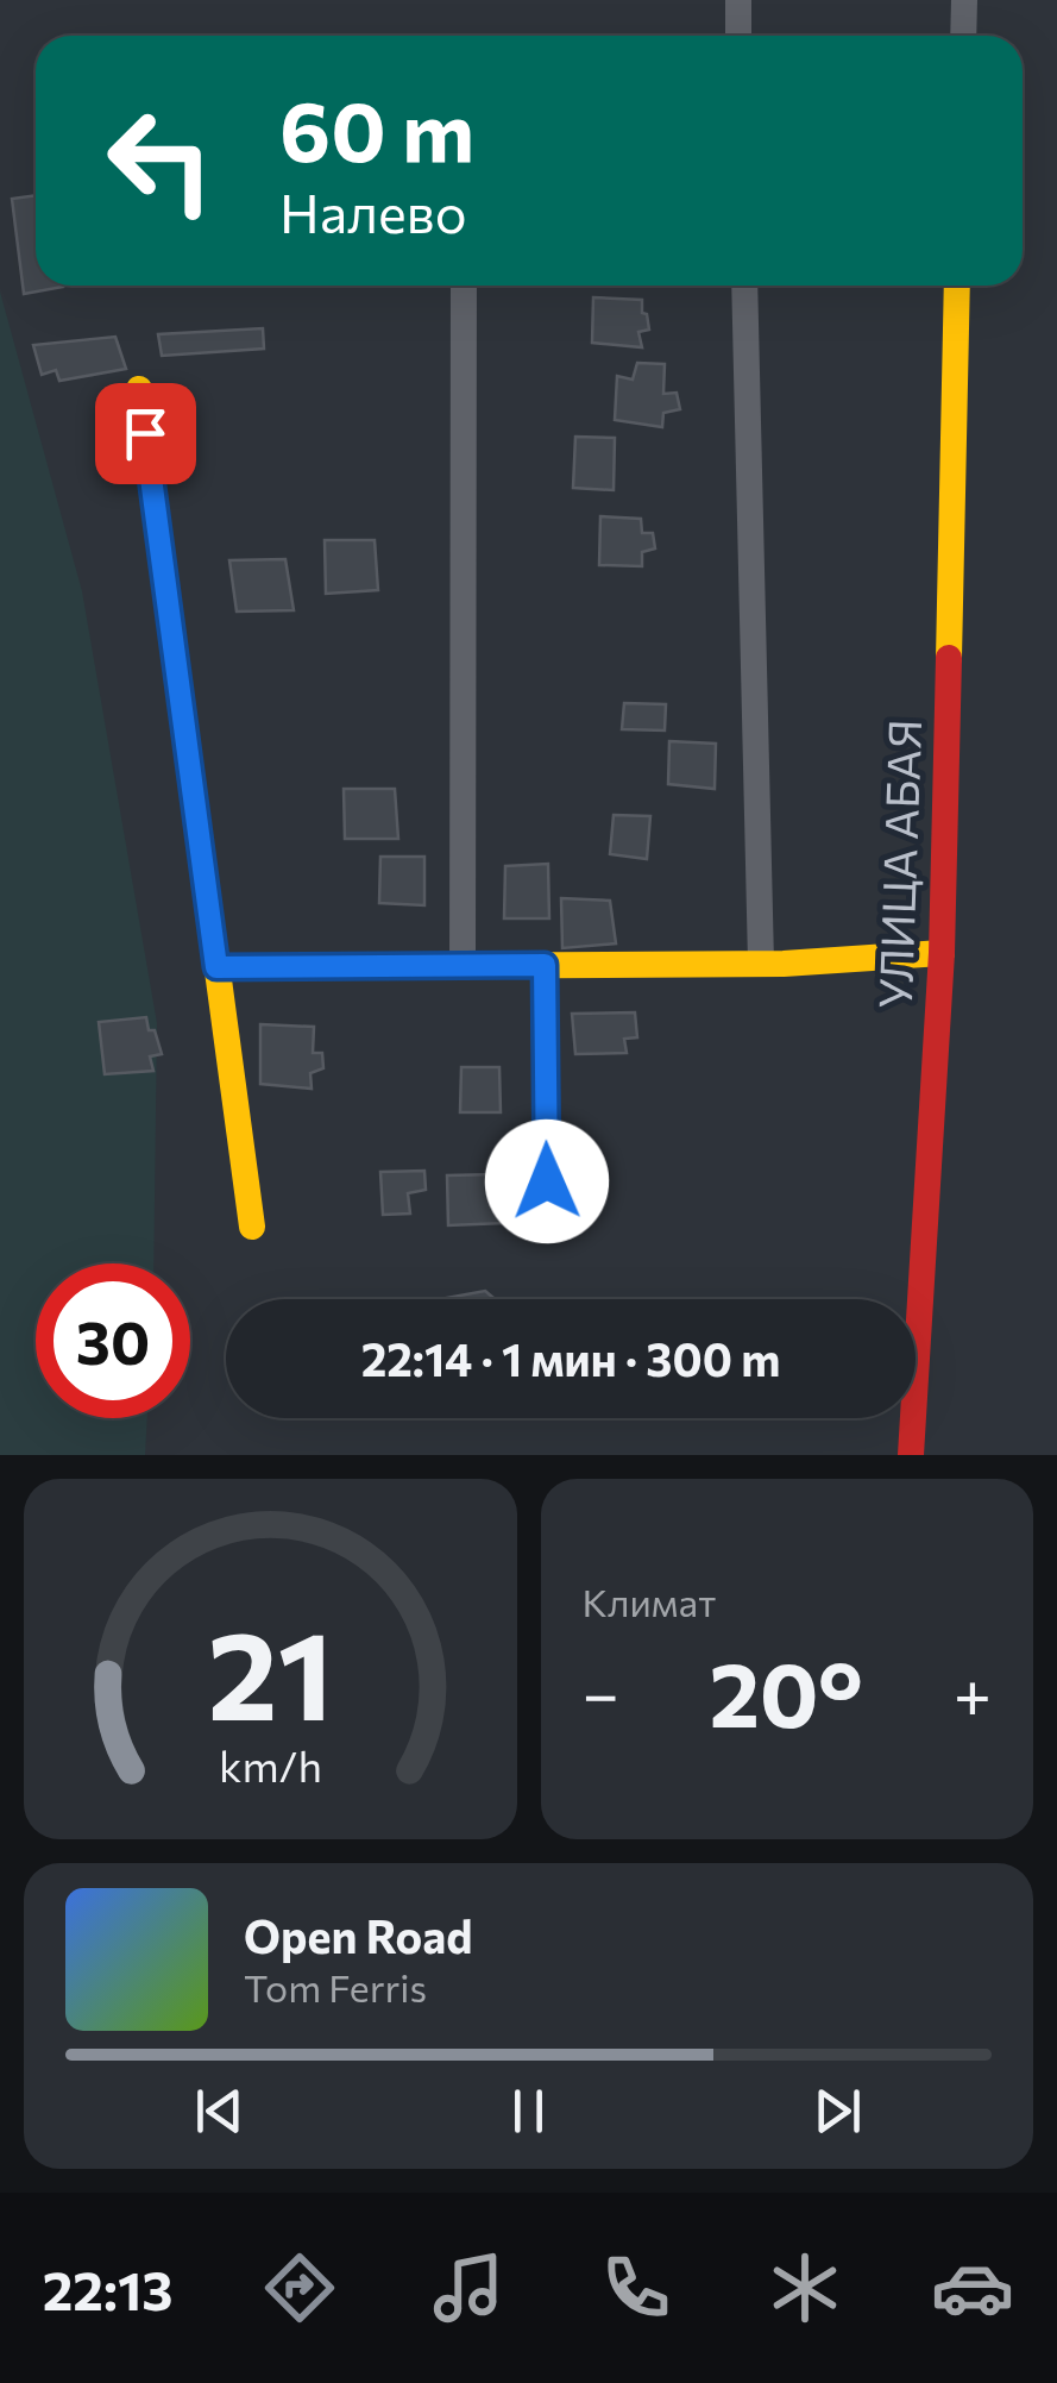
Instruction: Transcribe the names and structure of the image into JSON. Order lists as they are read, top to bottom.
{
  "streets": {
    "street": ["УЛИЦА АБАЯ"]
  },
  "page": {
    "turn": ["60 m", "Налево"],
    "limit": "30",
    "trip": "22:14 · 1 мин · 300 m",
    "tile": "Климат",
    "heat": ["−", "20°", "+"],
    "song": ["Open Road", "Tom Ferris"],
    "tabs": "22:13",
    "gauge": ["21", "km/h"]
  }
}
